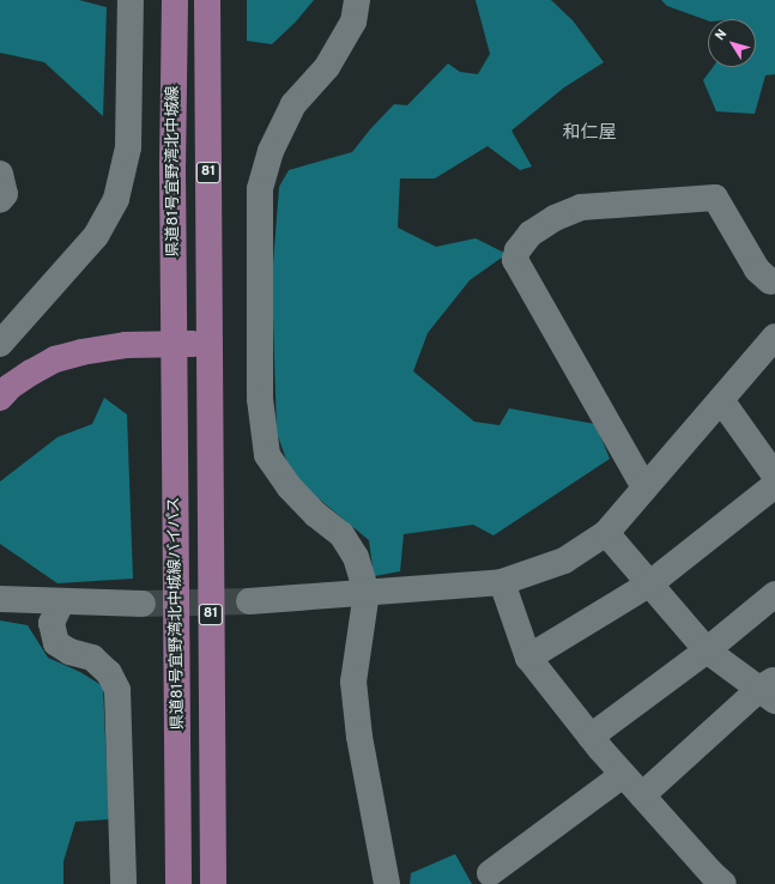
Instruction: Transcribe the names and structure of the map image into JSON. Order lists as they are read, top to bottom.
{
  "streets": {
    "main road": ["県道81号宜野湾北中城線", "81", "県道81号宜野湾北中城線バイパス"]
  },
  "crossings": [
    ["県道81号宜野湾北中城線", "県道81号宜野湾北中城線バイパス"],
    ["81", "県道81号宜野湾北中城線バイパス"]
  ],
  "districts": ["和仁屋"],
  "north": "top left"
}
